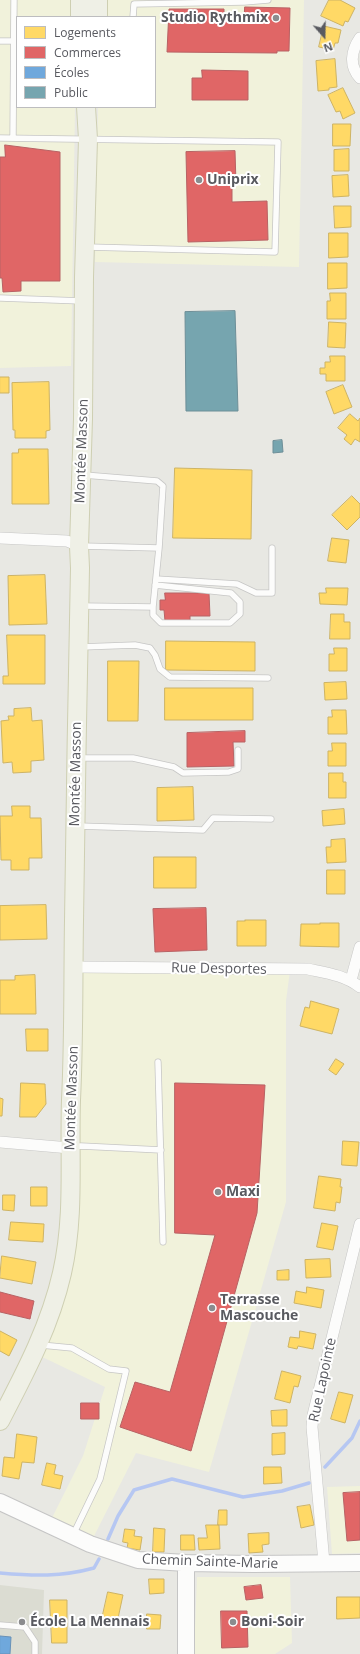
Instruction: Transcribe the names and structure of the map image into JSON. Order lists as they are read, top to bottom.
{
  "streets": {
    "main road": ["Montée Masson"],
    "street": ["Rue Desportes", "Rue Lapointe", "Chemin Sainte-Marie"]
  },
  "crossings": [
    ["Montée Masson", "Rue Desportes"],
    ["Rue Lapointe", "Chemin Sainte-Marie"]
  ],
  "places": [
    "Studio Rythmix",
    "Uniprix",
    "Maxi",
    "Terrasse Mascouche",
    "École La Mennais",
    "Boni-Soir"
  ],
  "legend": [
    "Logements",
    "Commerces",
    "Écoles",
    "Public"
  ],
  "north": "bottom"
}
